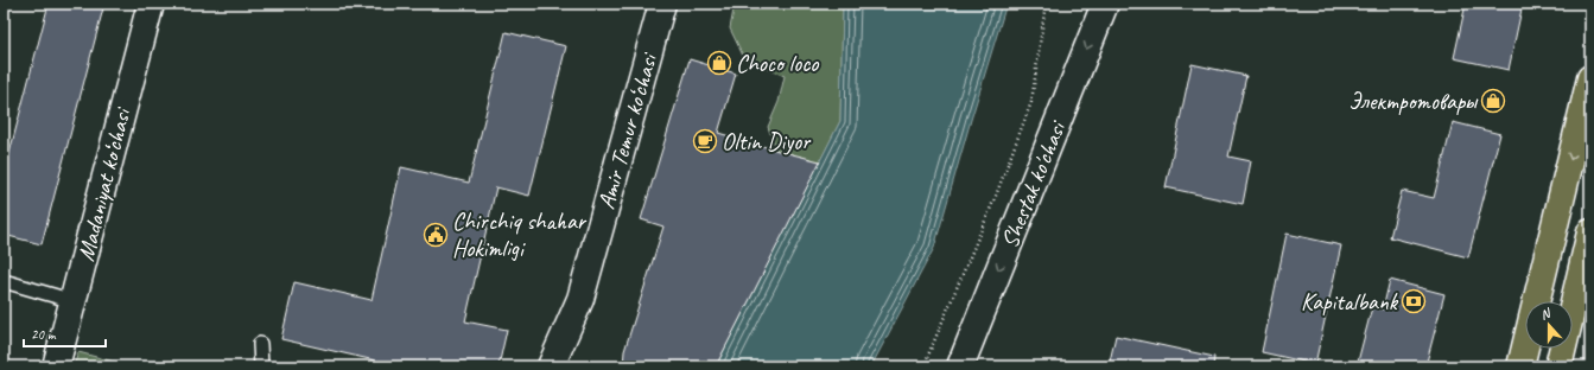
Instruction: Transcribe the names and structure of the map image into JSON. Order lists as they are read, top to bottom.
{
  "streets": {
    "street": ["Amir Temur ko‘chasi", "Madaniyat ko‘chasi", "Shestak ko'chasi"]
  },
  "one_way": ["Shestak ko'chasi"],
  "places": {
    "shop": ["Choco loco", "Электротовары"],
    "cafe": ["Oltin Diyor"],
    "public building": ["Chirchiq shahar Hokimligi"],
    "bank": ["Kapitalbank"]
  },
  "scale_bar": "20 m",
  "north": "top"
}
